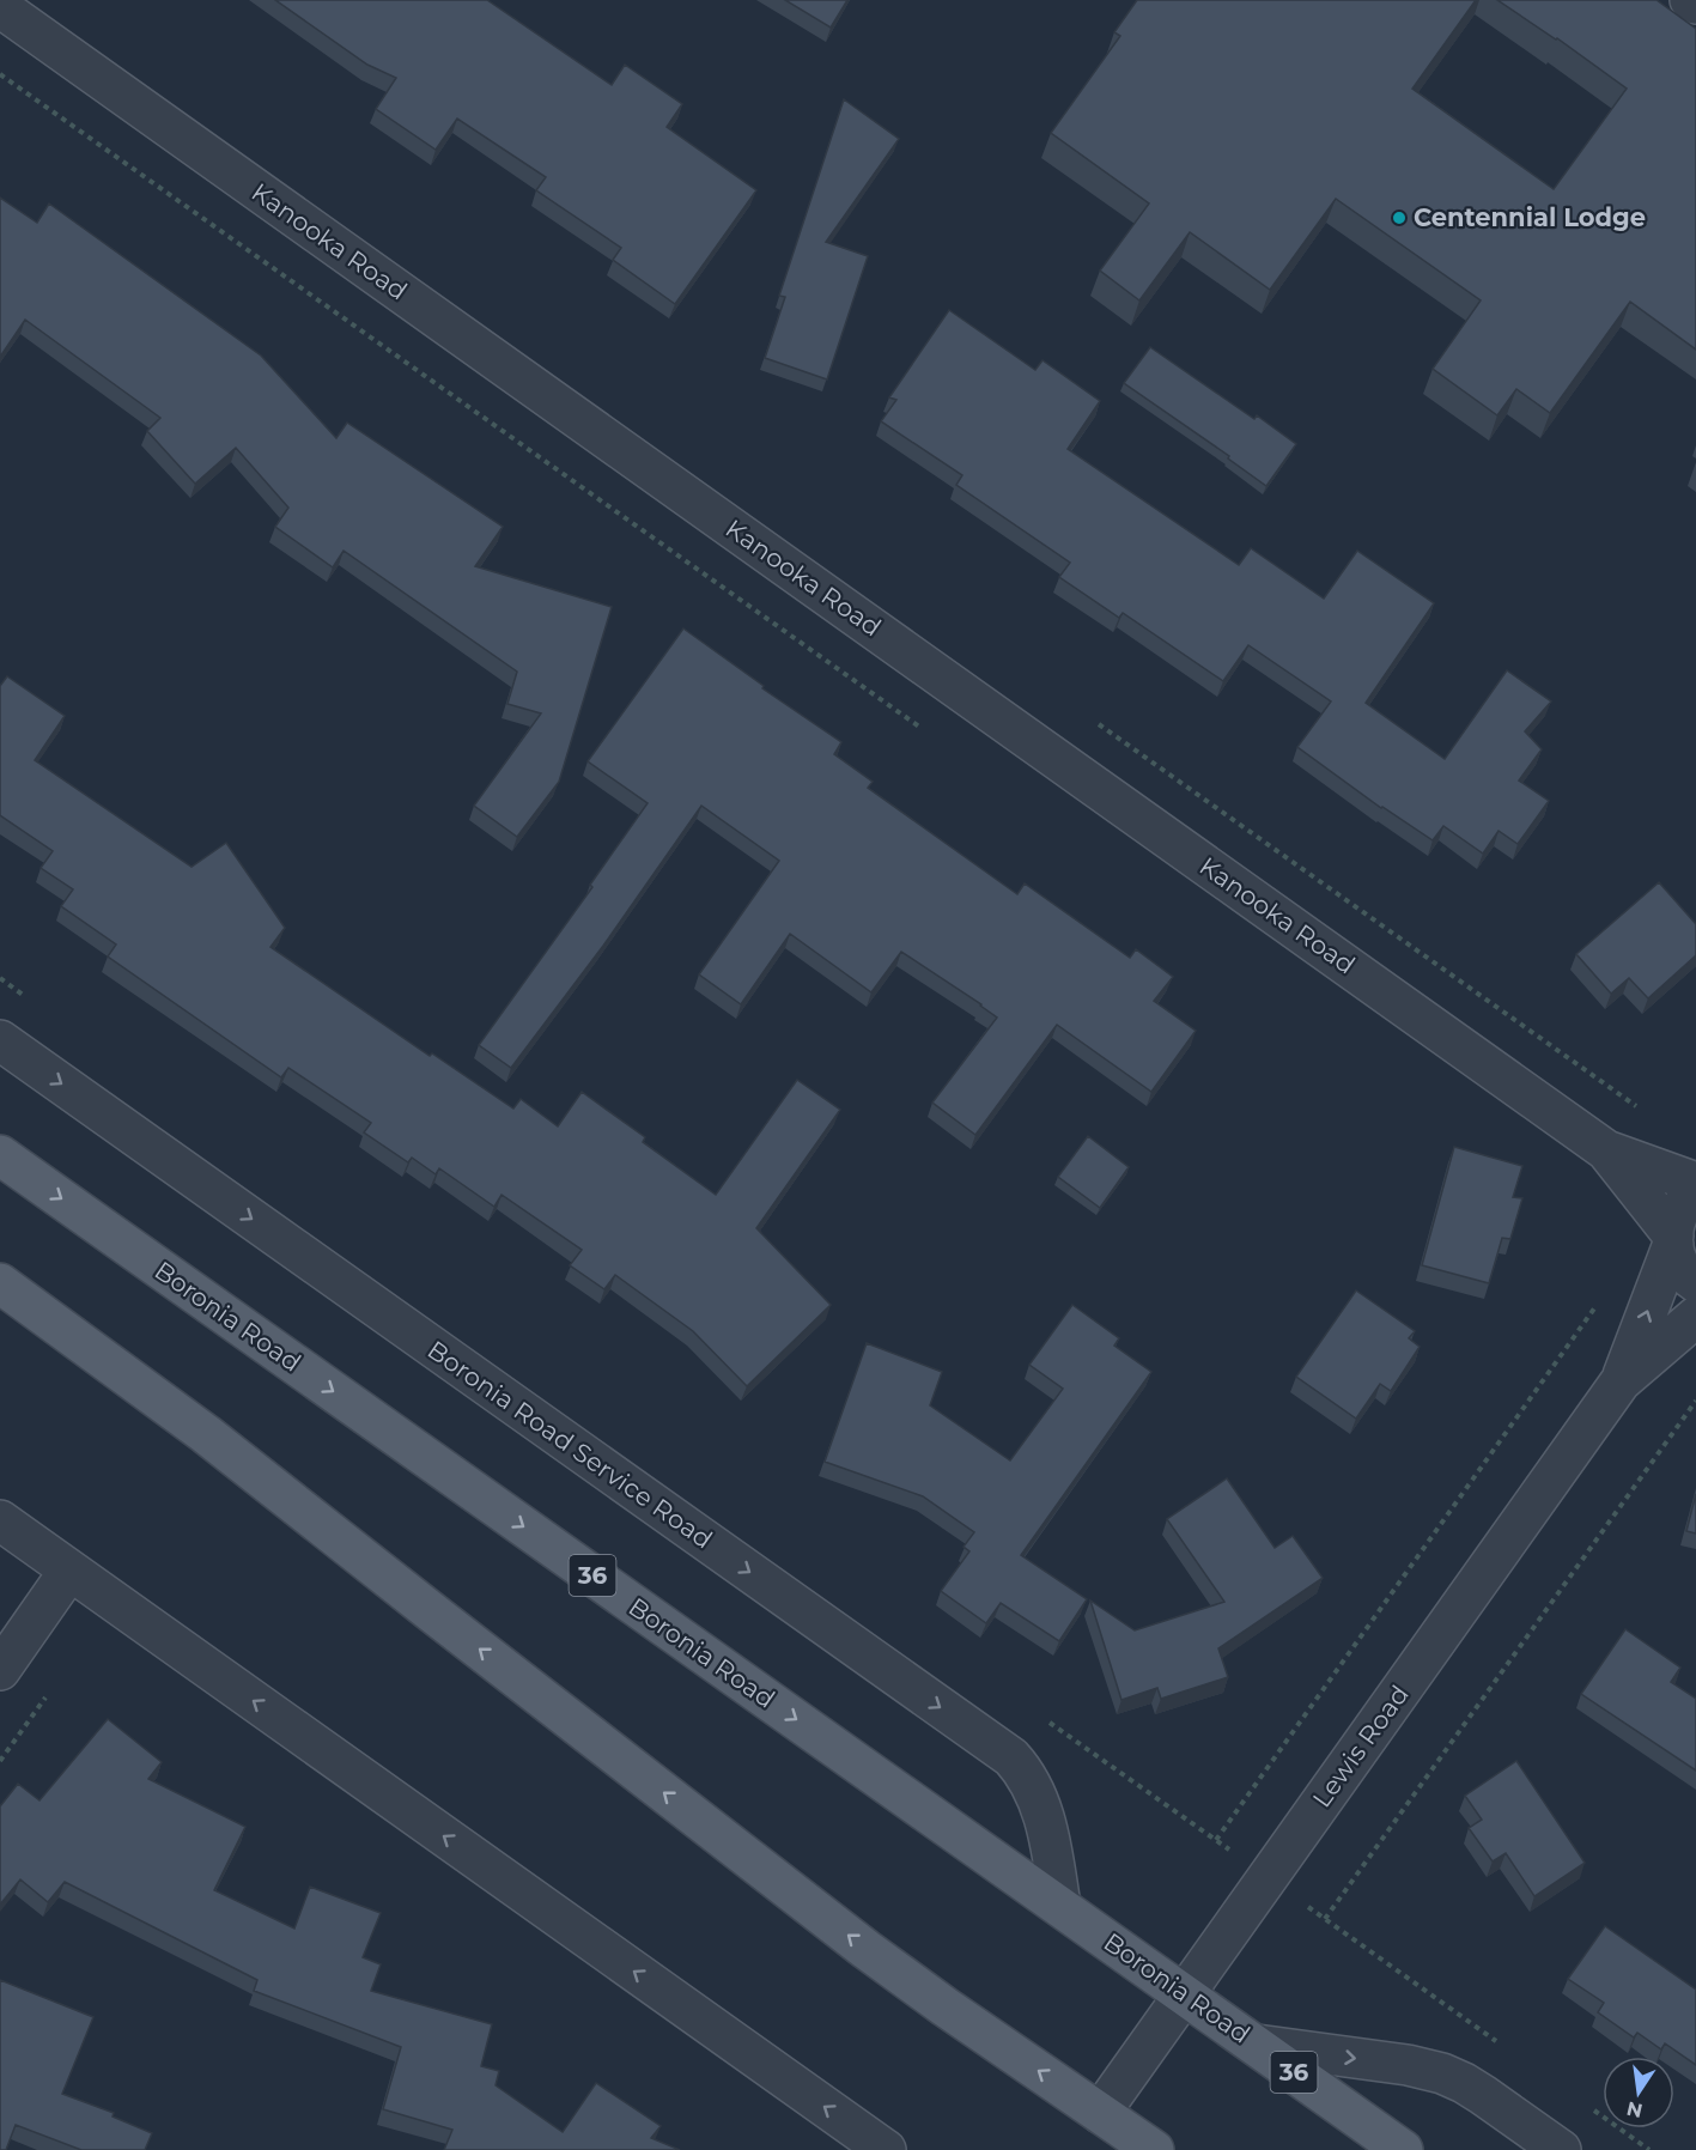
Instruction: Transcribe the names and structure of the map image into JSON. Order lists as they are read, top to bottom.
{
  "streets": {
    "main road": ["Boronia Road", "36"],
    "street": ["Kanooka Road", "Boronia Road Service Road", "Lewis Road"]
  },
  "crossings": [
    ["Kanooka Road", "Lewis Road"],
    ["Boronia Road", "Boronia Road Service Road"],
    ["Boronia Road", "Lewis Road"]
  ],
  "one_way": ["Boronia Road Service Road"],
  "places": ["Centennial Lodge"],
  "north": "bottom"
}
